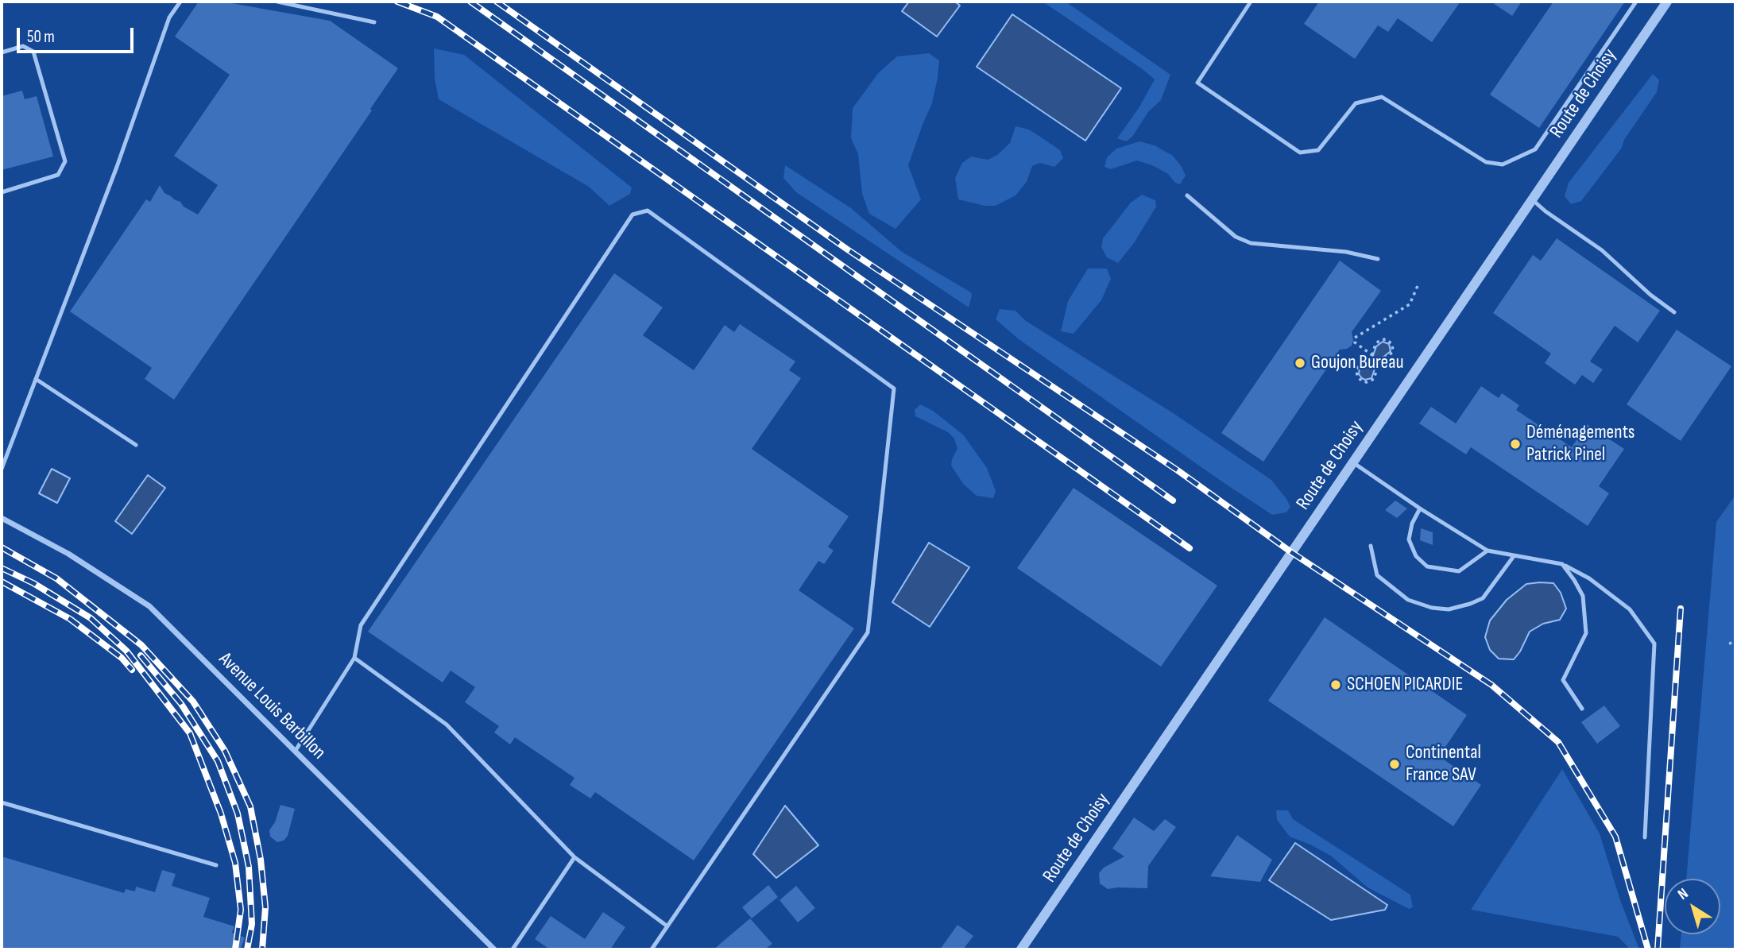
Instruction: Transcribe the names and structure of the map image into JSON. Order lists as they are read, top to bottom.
{
  "streets": {
    "street": ["Route de Choisy", "Avenue Louis Barbillon"]
  },
  "places": [
    "Goujon Bureau",
    "Déménagements Patrick Pinel",
    "SCHOEN PICARDIE",
    "Continental France SAV"
  ],
  "scale_bar": "50 m",
  "north": "top left"
}
